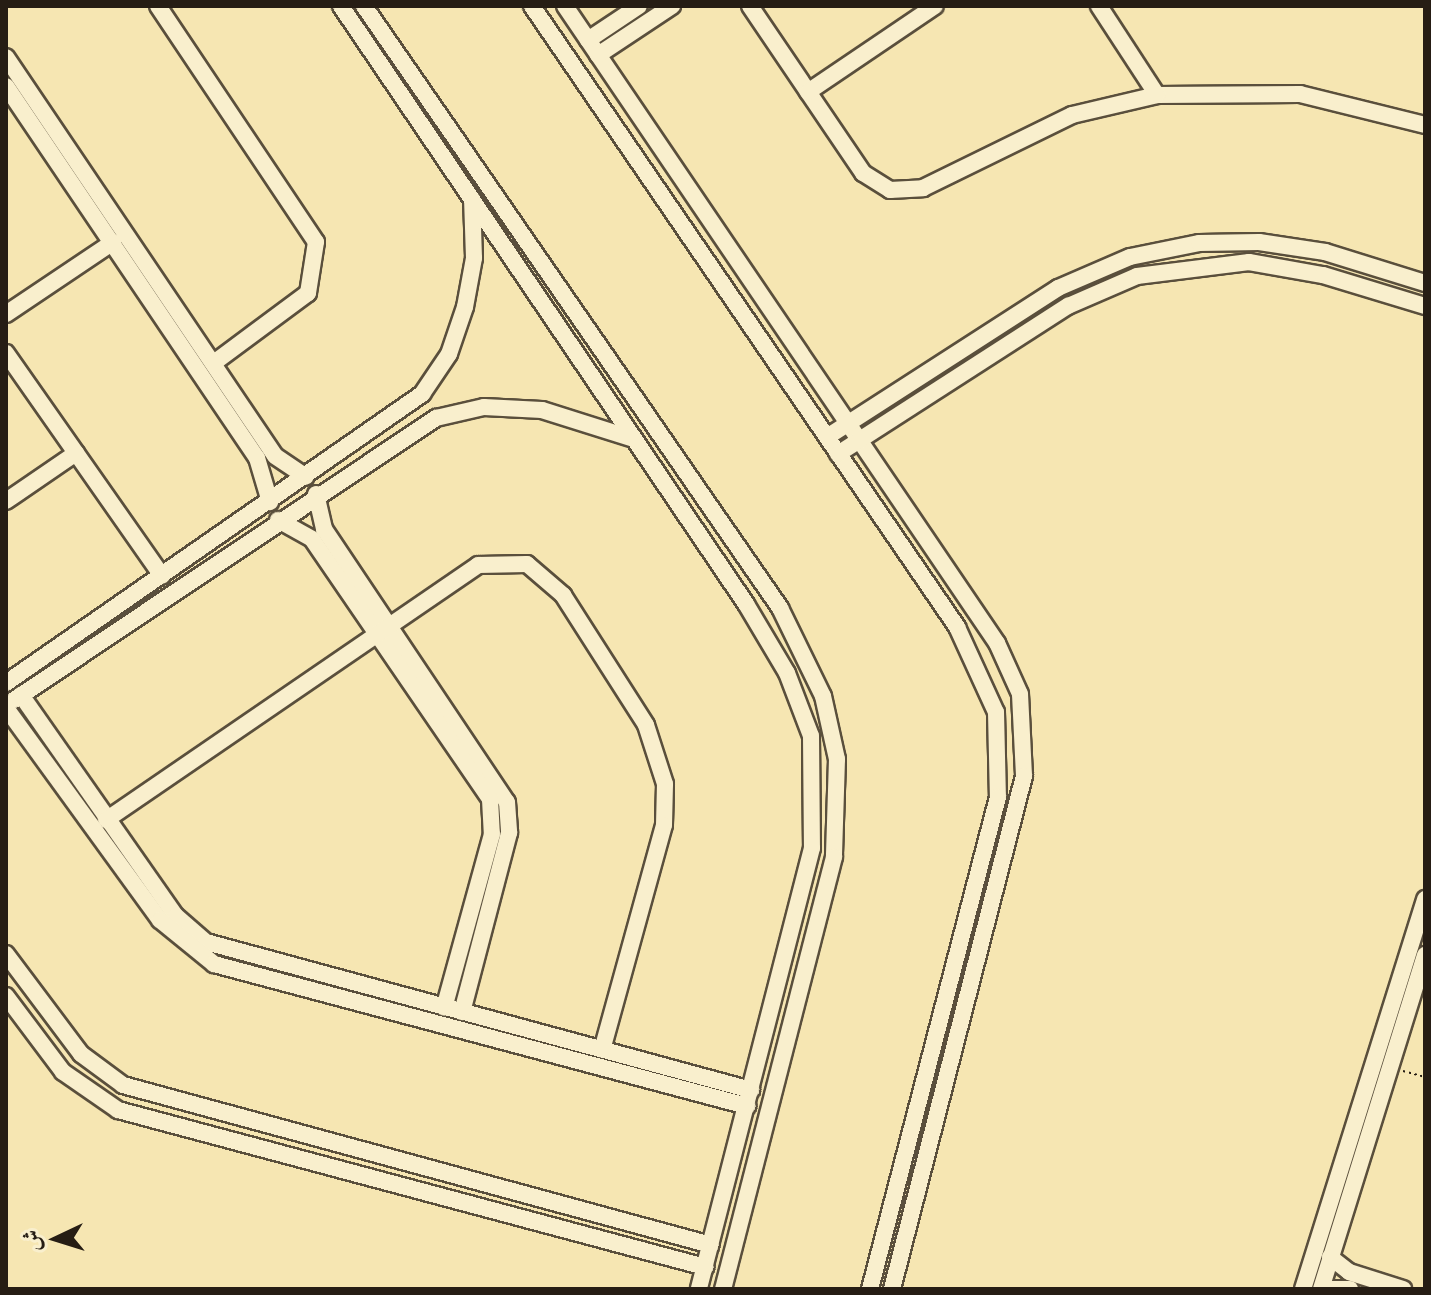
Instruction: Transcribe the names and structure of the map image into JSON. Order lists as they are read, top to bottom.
{
  "north": "left"
}
